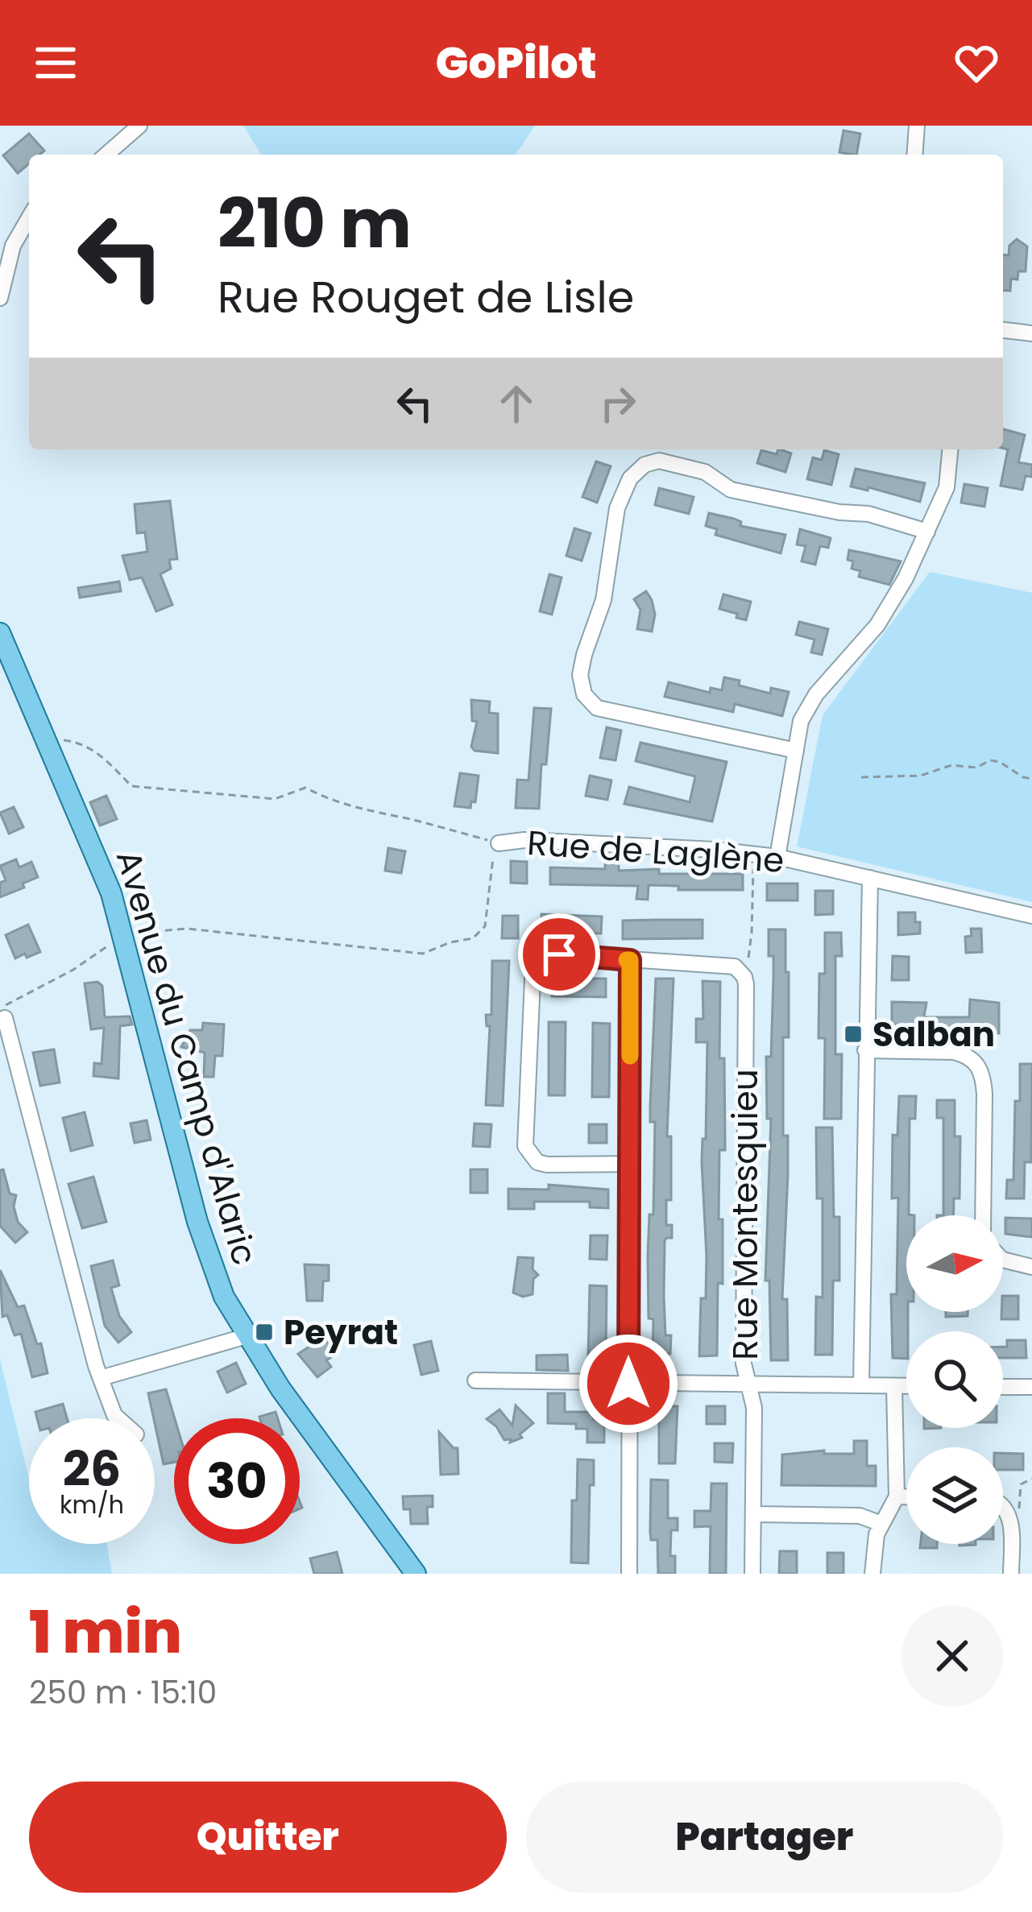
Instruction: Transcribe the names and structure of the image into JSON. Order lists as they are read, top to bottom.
{
  "streets": {
    "main road": ["Avenue du Camp d'Alaric"],
    "street": ["Rue de Laglène", "Rue Montesquieu"]
  },
  "places": {
    "transit": ["Salban", "Peyrat"]
  },
  "north": "right",
  "page": {
    "header": "GoPilot",
    "turn": ["210 m", "Rue Rouget de Lisle"],
    "speed": "26 km/h",
    "limit": "30",
    "heading": ["1 min", "250 m · 15:10"],
    "buttons": ["Quitter", "Partager"]
  }
}
